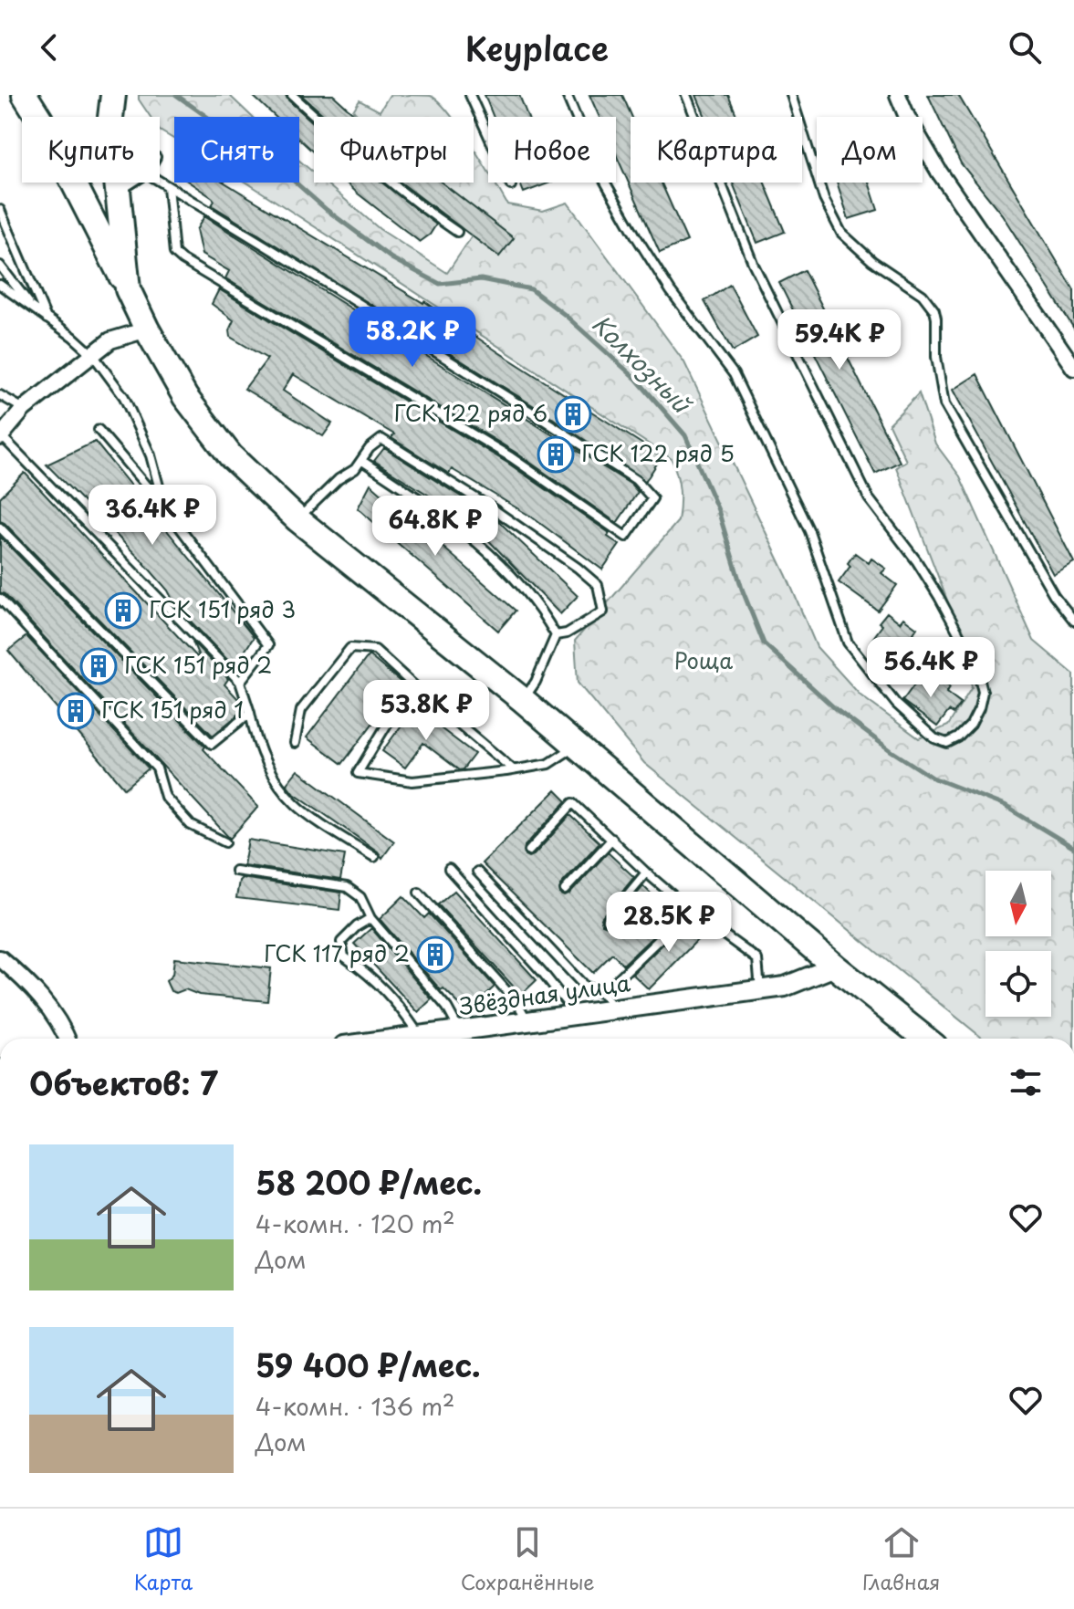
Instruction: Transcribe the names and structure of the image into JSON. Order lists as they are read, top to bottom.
{
  "streets": {
    "street": ["Звёздная улица"]
  },
  "water": ["Колхозный"],
  "parks": ["Роща"],
  "places": {
    "building": [
      "ГСК 122 ряд 6",
      "ГСК 122 ряд 5",
      "ГСК 151 ряд 3",
      "ГСК 151 ряд 2",
      "ГСК 151 ряд 1",
      "ГСК 117 ряд 2"
    ]
  },
  "north": "bottom",
  "page": {
    "header": "Keyplace",
    "chip": [
      "Купить",
      "Снять",
      "Фильтры",
      "Новое",
      "Квартира",
      "Дом"
    ],
    "price": [
      "58.2K ₽",
      "59.4K ₽",
      "36.4K ₽",
      "64.8K ₽",
      "56.4K ₽",
      "53.8K ₽",
      "28.5K ₽"
    ],
    "heading": "Объектов: 7",
    "list": [
      {
        "name": "58 200 ₽/мес.",
        "note": "4-комн. · 120 m² · Дом"
      },
      {
        "name": "59 400 ₽/мес.",
        "note": "4-комн. · 136 m² · Дом"
      }
    ],
    "tabs": ["Карта", "Сохранённые", "Главная"]
  }
}
